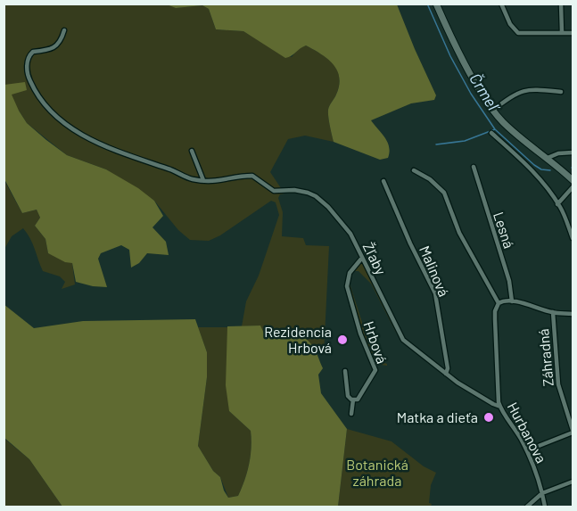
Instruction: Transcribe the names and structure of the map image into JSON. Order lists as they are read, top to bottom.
{
  "streets": {
    "street": [
      "Lesná",
      "Žľaby",
      "Malinová",
      "Hrbová",
      "Záhradná",
      "Hurbanova"
    ]
  },
  "crossings": [
    ["Žľaby", "Malinová"],
    ["Žľaby", "Hrbová"],
    ["Žľaby", "Hurbanova"]
  ],
  "water": ["Črmeľ"],
  "parks": ["Botanická záhrada"],
  "places": ["Rezidencia Hrbová", "Matka a dieťa"]
}
